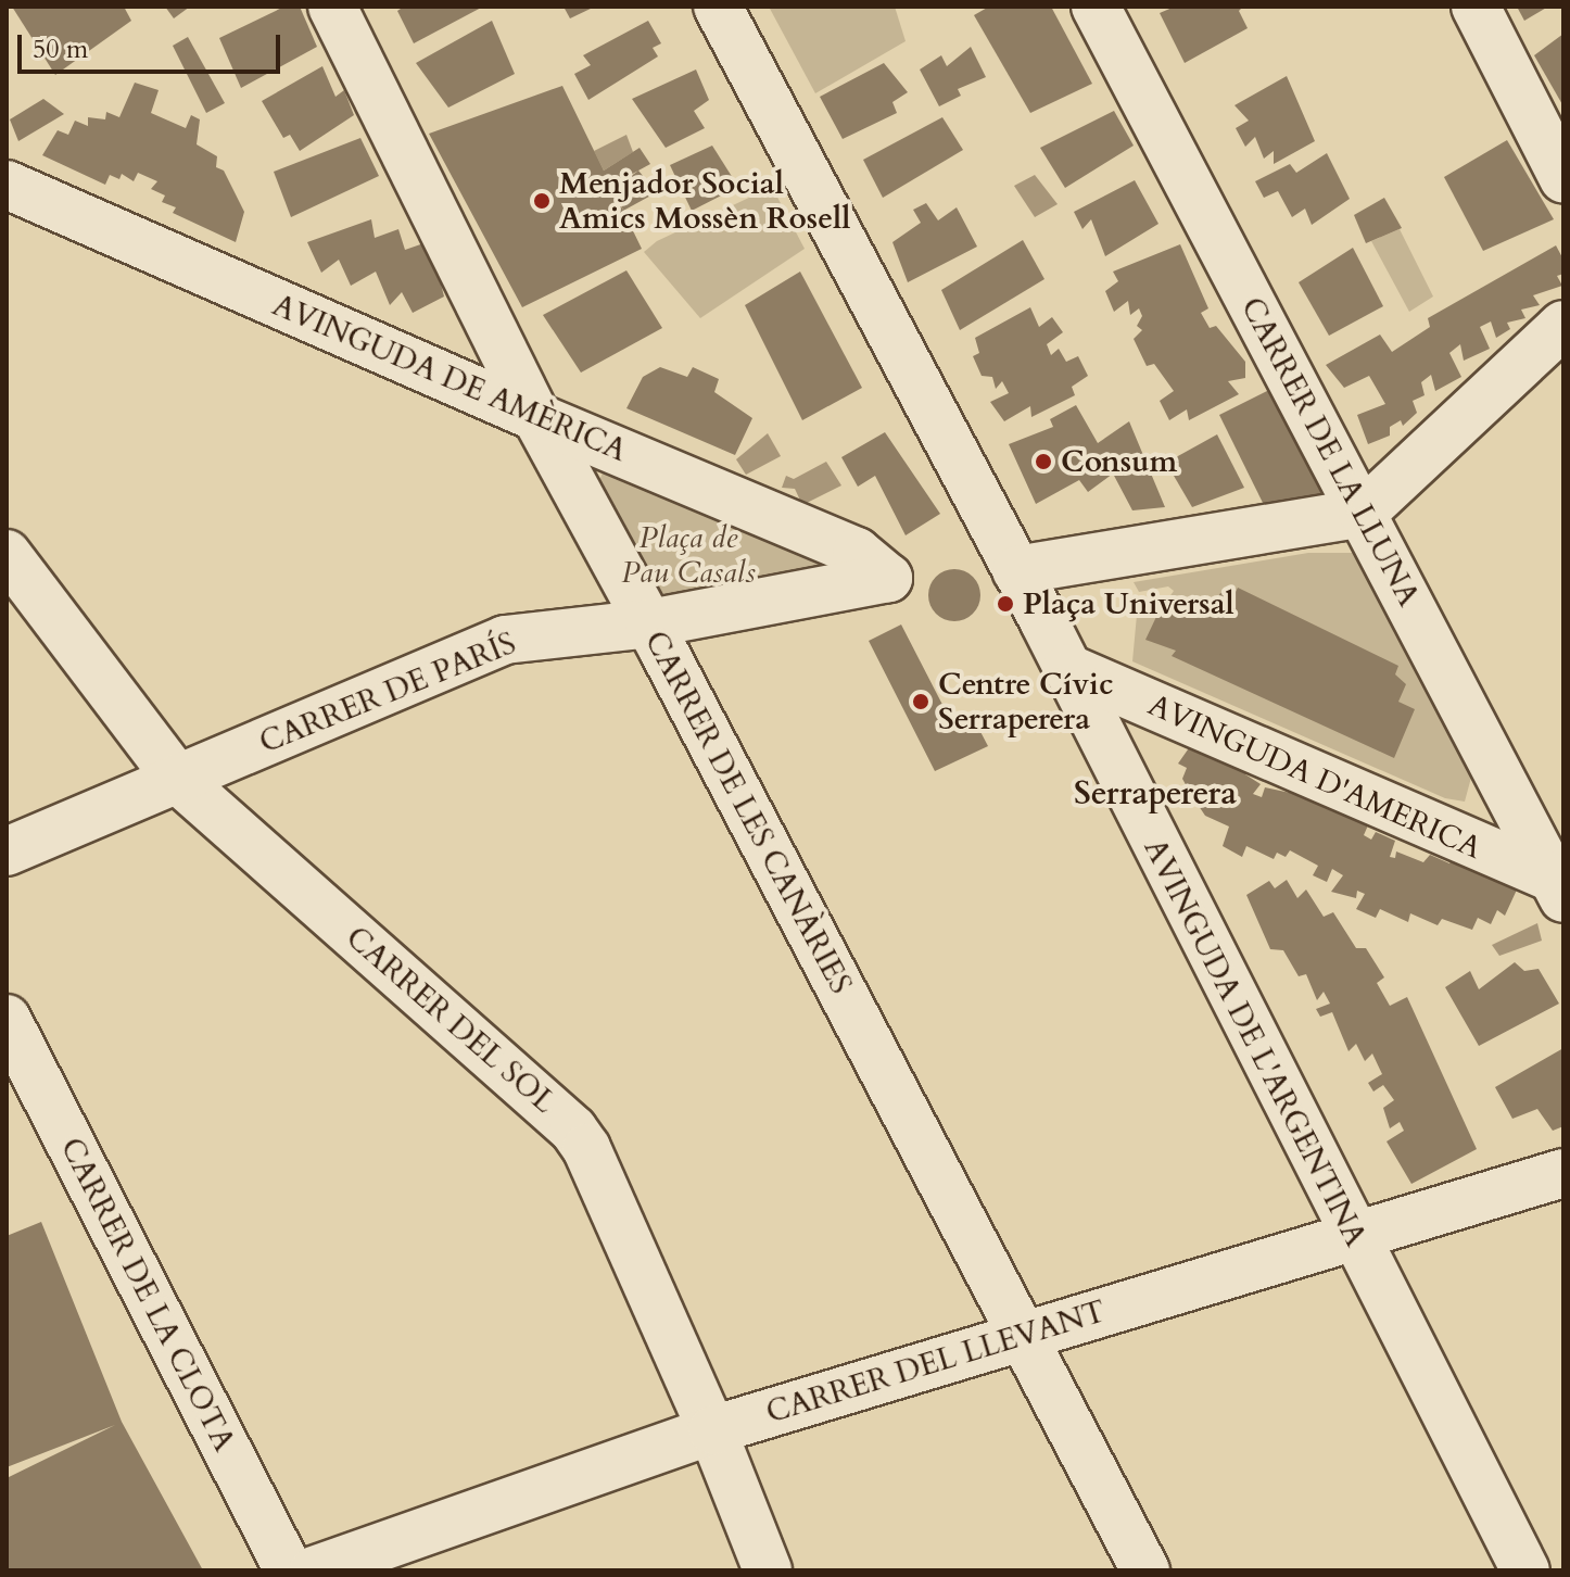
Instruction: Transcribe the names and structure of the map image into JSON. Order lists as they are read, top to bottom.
{
  "streets": {
    "street": [
      "AVINGUDA DE AMÈRICA",
      "CARRER DE LA LLUNA",
      "CARRER DE PARÍS",
      "AVINGUDA D'AMERICA",
      "CARRER DE LES CANÀRIES",
      "CARRER DEL SOL",
      "AVINGUDA DE L'ARGENTINA",
      "CARRER DE LA CLOTA",
      "CARRER DEL LLEVANT"
    ]
  },
  "crossings": [
    ["AVINGUDA DE AMÈRICA", "CARRER DE PARÍS"],
    ["AVINGUDA DE AMÈRICA", "CARRER DE LES CANÀRIES"],
    ["CARRER DE LA LLUNA", "AVINGUDA D'AMERICA"],
    ["CARRER DE PARÍS", "CARRER DE LES CANÀRIES"],
    ["CARRER DE PARÍS", "CARRER DEL SOL"],
    ["AVINGUDA D'AMERICA", "AVINGUDA DE L'ARGENTINA"],
    ["CARRER DE LES CANÀRIES", "CARRER DEL LLEVANT"],
    ["CARRER DEL SOL", "CARRER DEL LLEVANT"],
    ["AVINGUDA DE L'ARGENTINA", "CARRER DEL LLEVANT"]
  ],
  "districts": ["Serraperera"],
  "parks": ["Plaça de Pau Casals"],
  "places": [
    "Menjador Social Amics Mossèn Rosell",
    "Consum",
    "Plaça Universal",
    "Centre Cívic Serraperera"
  ],
  "scale_bar": "50 m"
}
